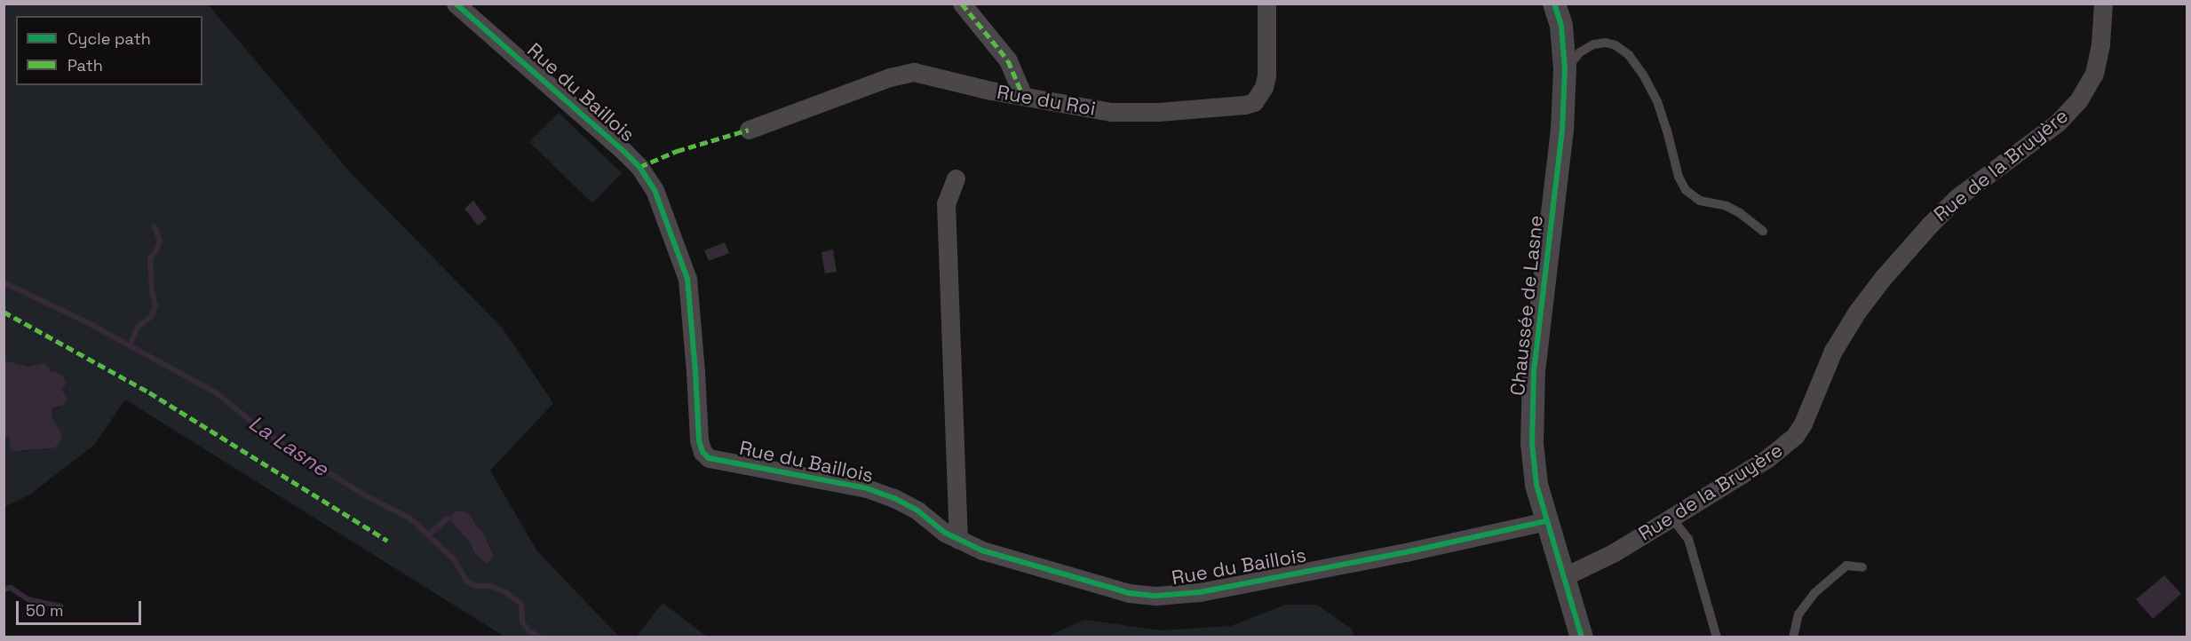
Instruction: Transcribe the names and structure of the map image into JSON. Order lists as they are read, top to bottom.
{
  "streets": {
    "street": [
      "Rue du Baillois",
      "Rue du Roi",
      "Rue de la Bruyère",
      "Chaussée de Lasne"
    ]
  },
  "crossings": [
    ["Rue du Baillois", "Chaussée de Lasne"],
    ["Rue de la Bruyère", "Chaussée de Lasne"]
  ],
  "water": ["La Lasne"],
  "legend": ["Cycle path", "Path"],
  "scale_bar": "50 m"
}
